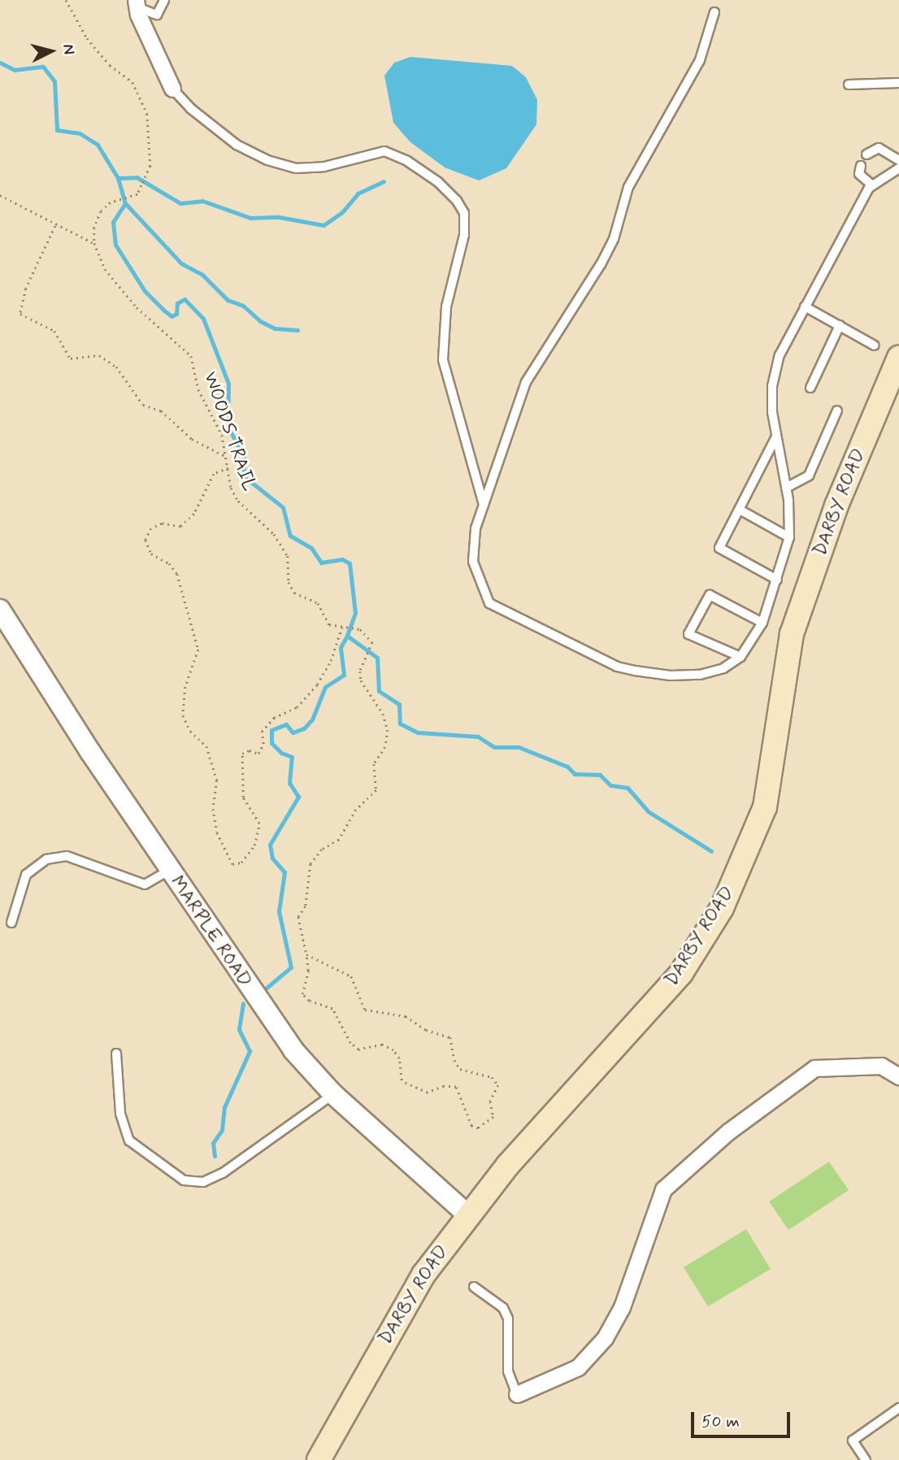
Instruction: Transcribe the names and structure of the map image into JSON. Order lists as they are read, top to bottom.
{
  "streets": {
    "main road": ["DARBY ROAD"],
    "street": ["MARPLE ROAD"],
    "path": ["WOODS TRAIL"]
  },
  "crossings": [
    ["DARBY ROAD", "MARPLE ROAD"]
  ],
  "scale_bar": "50 m",
  "north": "right"
}
